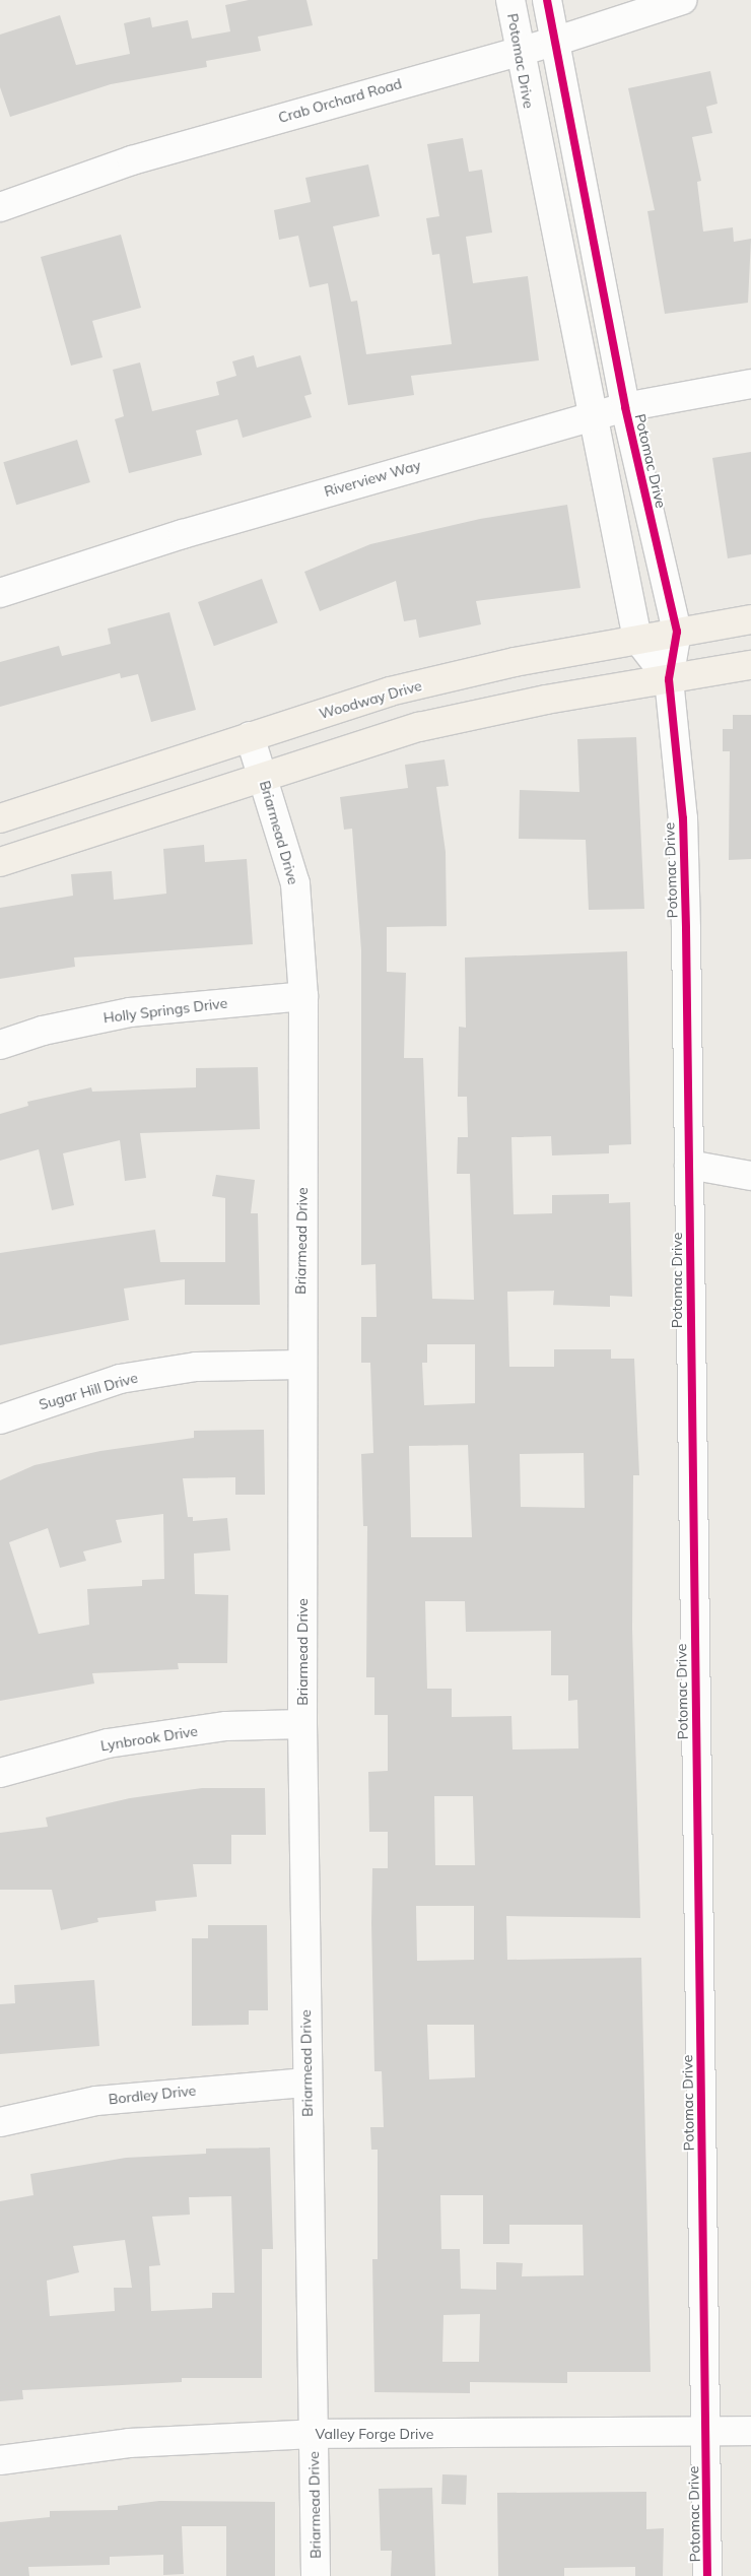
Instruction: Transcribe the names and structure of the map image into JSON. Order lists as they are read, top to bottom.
{
  "streets": {
    "main road": ["Woodway Drive"],
    "street": [
      "Potomac Drive",
      "Crab Orchard Road",
      "Riverview Way",
      "Briarmead Drive",
      "Holly Springs Drive",
      "Sugar Hill Drive",
      "Lynbrook Drive",
      "Bordley Drive",
      "Valley Forge Drive"
    ]
  },
  "crossings": [
    ["Potomac Drive", "Crab Orchard Road"],
    ["Potomac Drive", "Riverview Way"],
    ["Potomac Drive", "Woodway Drive"],
    ["Potomac Drive", "Valley Forge Drive"],
    ["Woodway Drive", "Briarmead Drive"],
    ["Briarmead Drive", "Holly Springs Drive"],
    ["Briarmead Drive", "Sugar Hill Drive"],
    ["Briarmead Drive", "Lynbrook Drive"],
    ["Briarmead Drive", "Bordley Drive"],
    ["Briarmead Drive", "Valley Forge Drive"]
  ]
}
